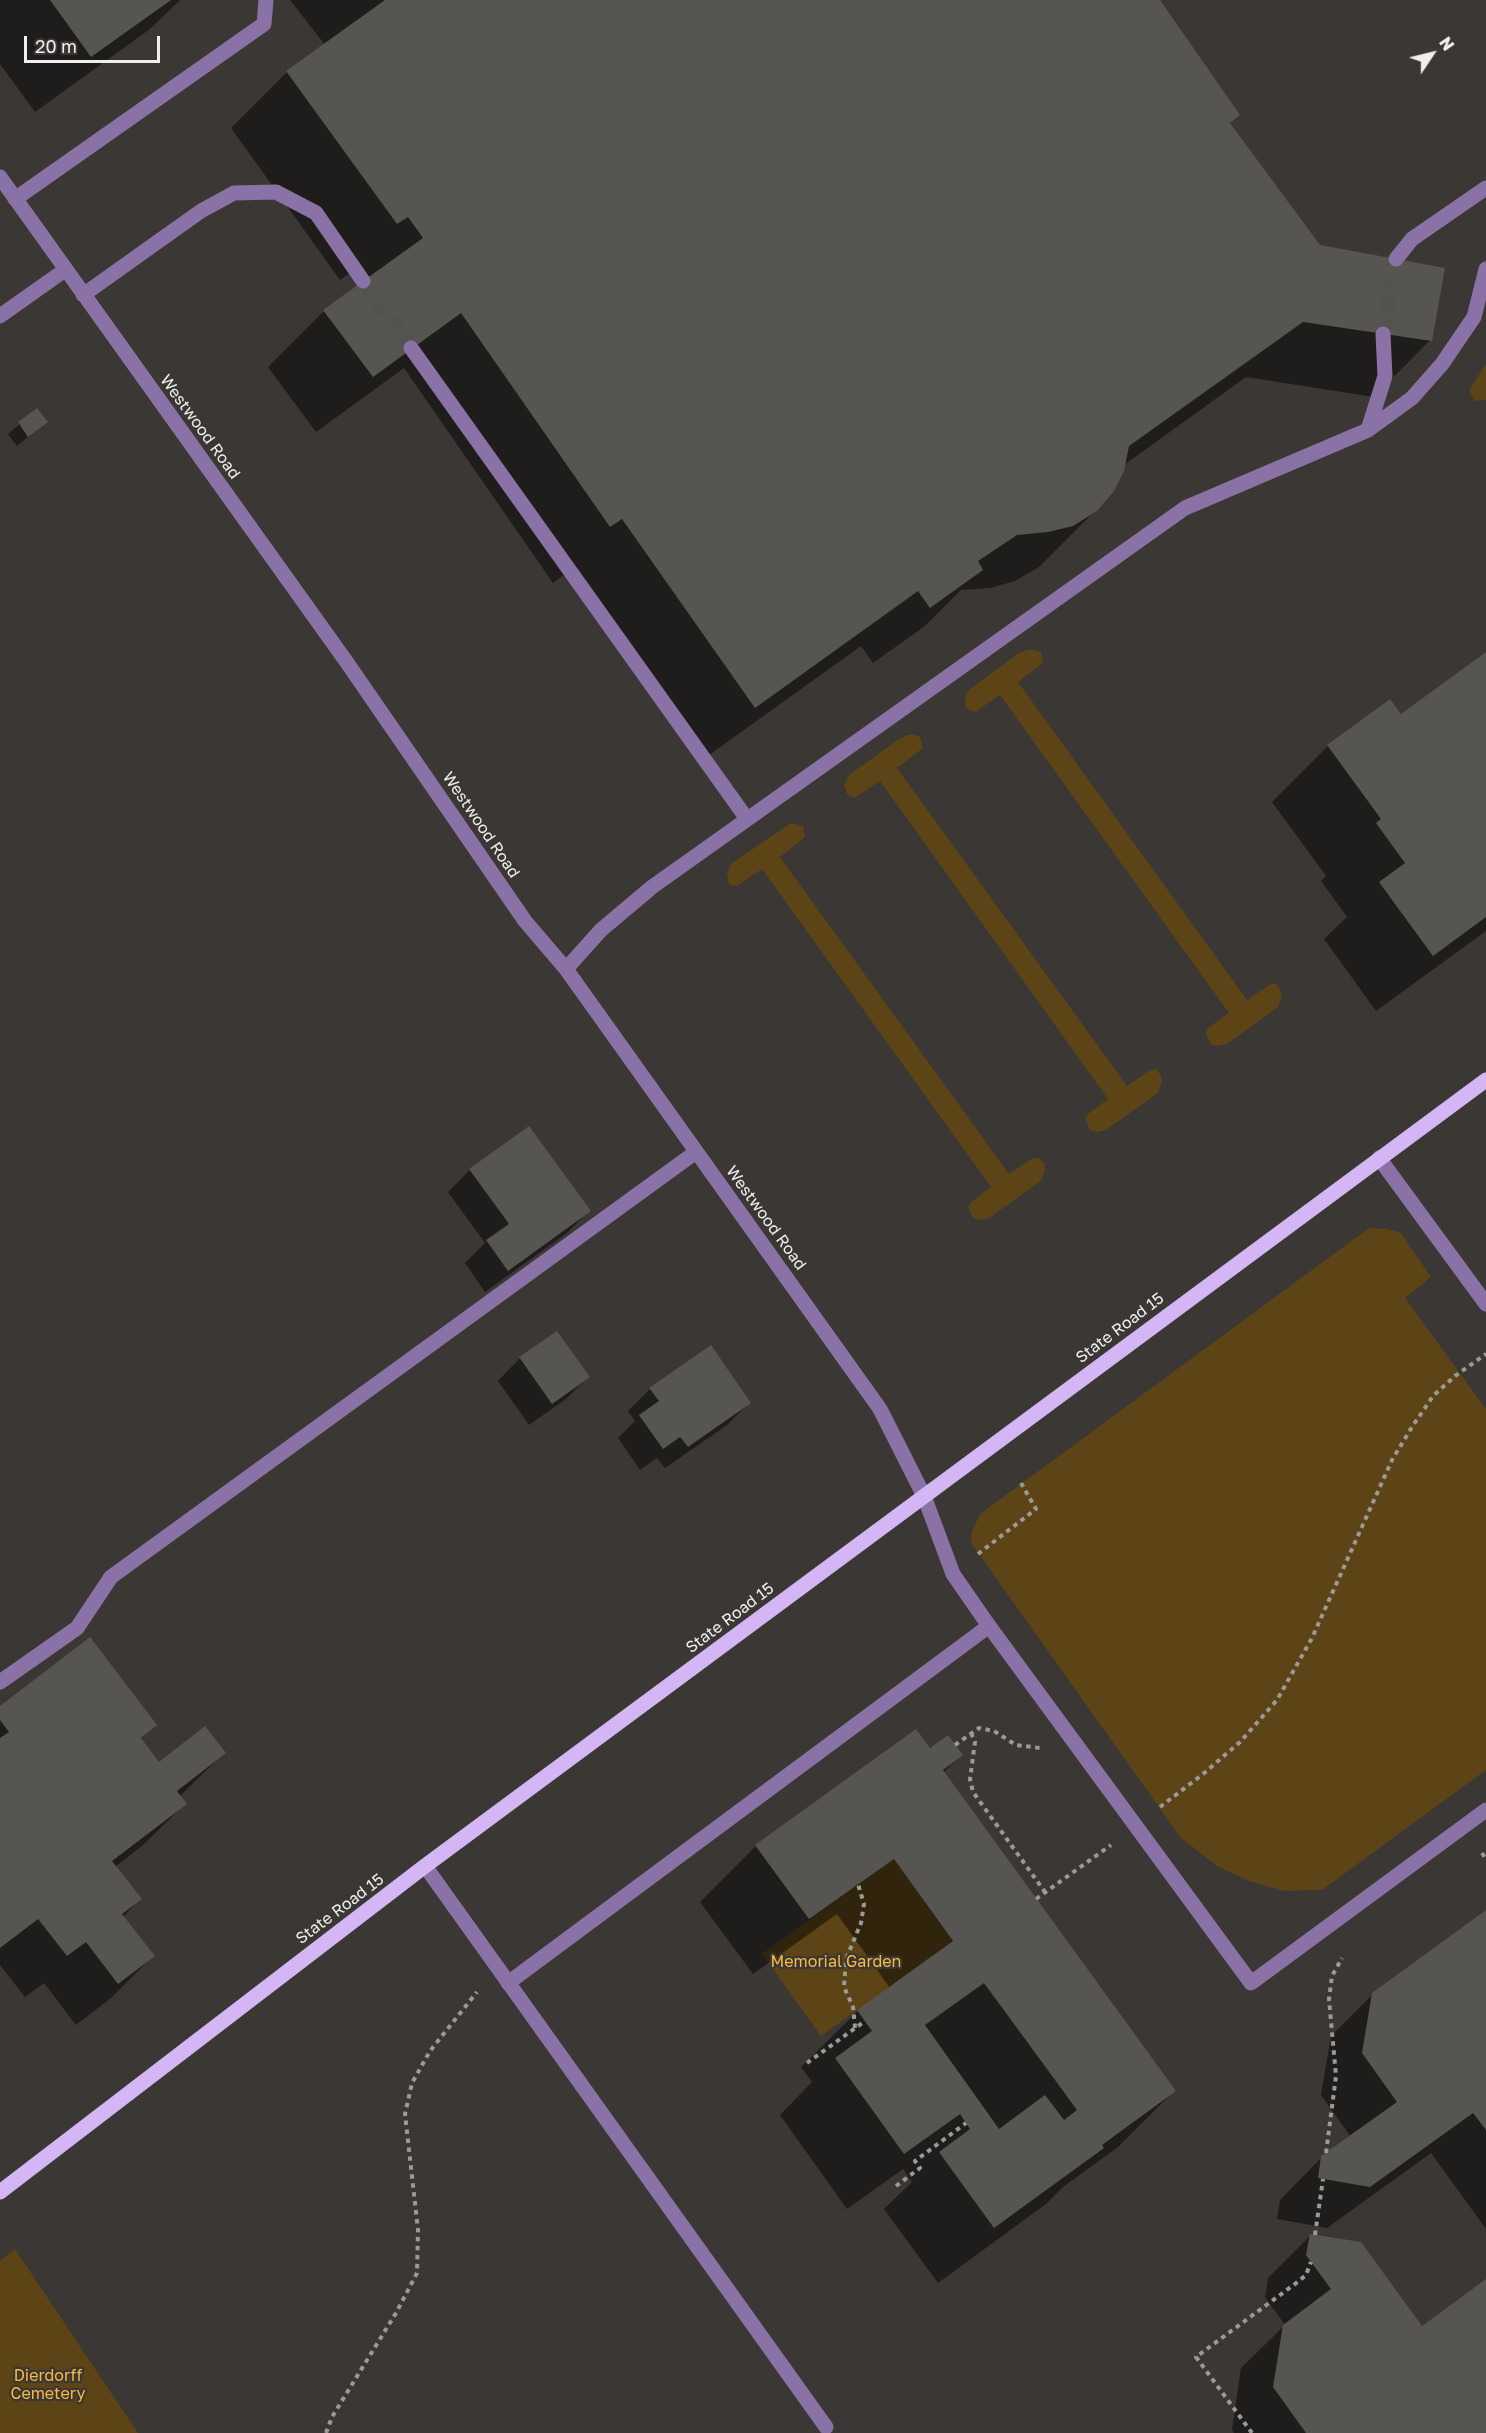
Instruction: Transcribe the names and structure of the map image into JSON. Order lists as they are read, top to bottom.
{
  "streets": {
    "main road": ["State Road 15"],
    "street": ["Westwood Road"]
  },
  "crossings": [
    ["Westwood Road", "State Road 15"]
  ],
  "parks": ["Memorial Garden", "Dierdorff Cemetery"],
  "scale_bar": "20 m",
  "north": "top right"
}
